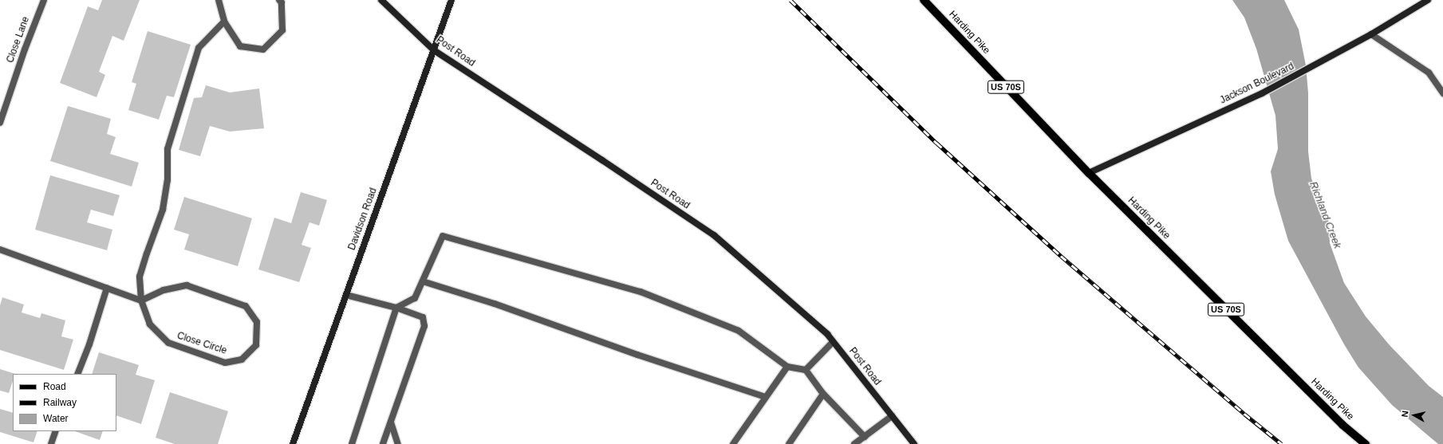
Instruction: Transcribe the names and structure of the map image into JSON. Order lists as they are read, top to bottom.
{
  "streets": {
    "main road": ["Harding Pike", "US 70S"],
    "street": [
      "Close Lane",
      "Post Road",
      "Jackson Boulevard",
      "Davidson Road",
      "Close Circle"
    ]
  },
  "crossings": [
    ["Harding Pike", "Jackson Boulevard"],
    ["Post Road", "Davidson Road"]
  ],
  "water": ["Richland Creek"],
  "legend": ["Road", "Railway", "Water"],
  "north": "left"
}
